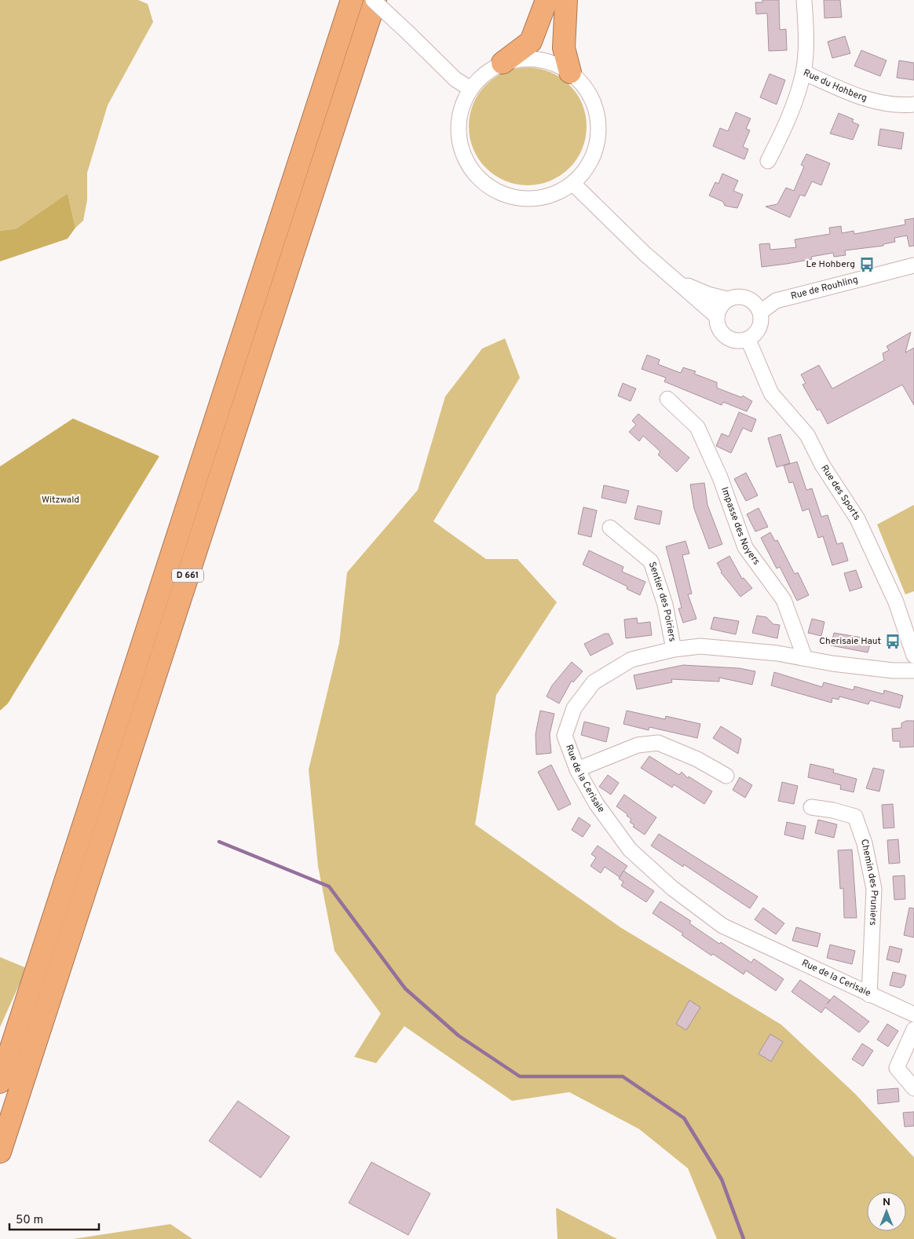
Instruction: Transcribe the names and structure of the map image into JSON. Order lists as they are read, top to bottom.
{
  "streets": {
    "highway": ["D 661"],
    "street": [
      "Rue du Hohberg",
      "Rue de Rouhling",
      "Rue des Sports",
      "Impasse des Noyers",
      "Sentier des Poiriers",
      "Rue de la Cerisaie",
      "Chemin des Pruniers"
    ]
  },
  "crossings": [
    ["Rue de Rouhling", "Rue des Sports"],
    ["Impasse des Noyers", "Rue de la Cerisaie"],
    ["Sentier des Poiriers", "Rue de la Cerisaie"],
    ["Rue de la Cerisaie", "Chemin des Pruniers"]
  ],
  "parks": ["Witzwald"],
  "places": {
    "bus stop": ["Le Hohberg", "Cherisaie Haut"]
  },
  "scale_bar": "50 m",
  "north": "top"
}
